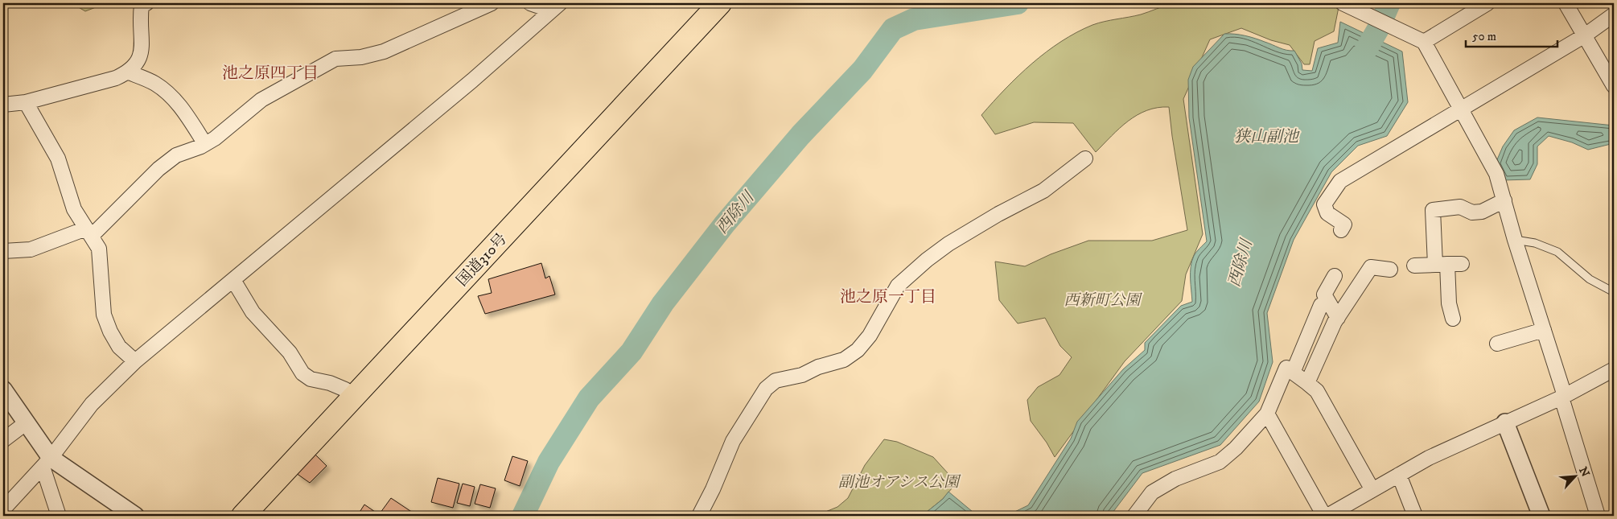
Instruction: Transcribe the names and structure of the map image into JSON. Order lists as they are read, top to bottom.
{
  "streets": {
    "highway": ["国道310号"]
  },
  "districts": ["池之原四丁目", "池之原一丁目"],
  "water": ["狭山副池", "西除川"],
  "parks": ["西新町公園", "副池オアシス公園"],
  "scale_bar": "50 m",
  "north": "top right"
}
